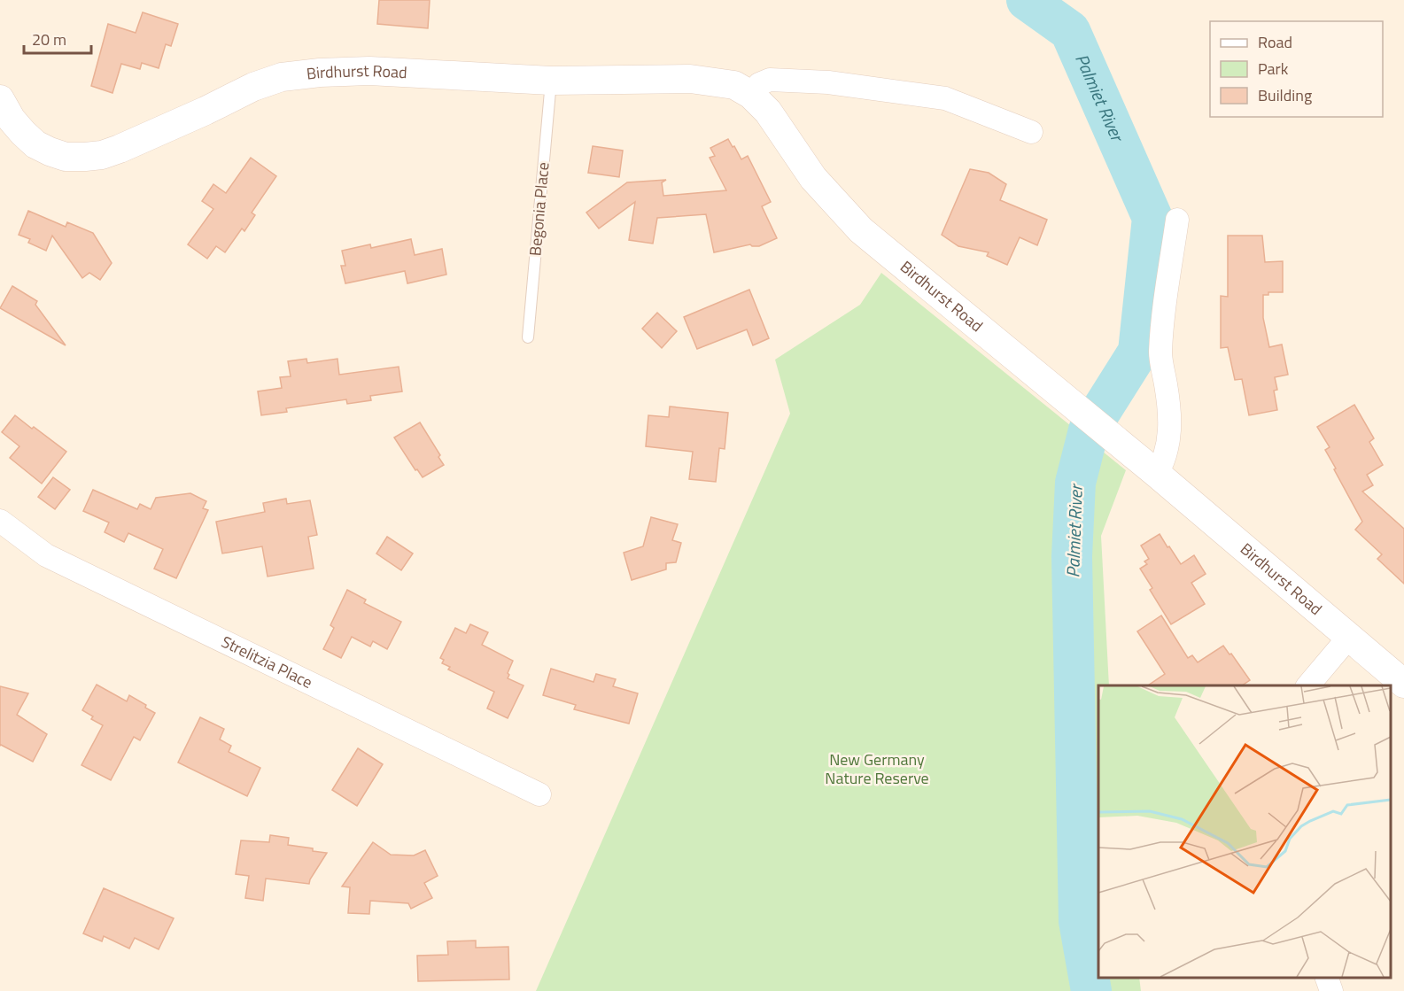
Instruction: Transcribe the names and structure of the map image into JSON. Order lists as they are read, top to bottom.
{
  "streets": {
    "street": ["Birdhurst Road", "Strelitzia Place"],
    "lane": ["Begonia Place"]
  },
  "crossings": [
    ["Birdhurst Road", "Begonia Place"]
  ],
  "water": ["Palmiet River"],
  "parks": ["New Germany Nature Reserve"],
  "legend": ["Road", "Park", "Building"],
  "scale_bar": "20 m"
}
